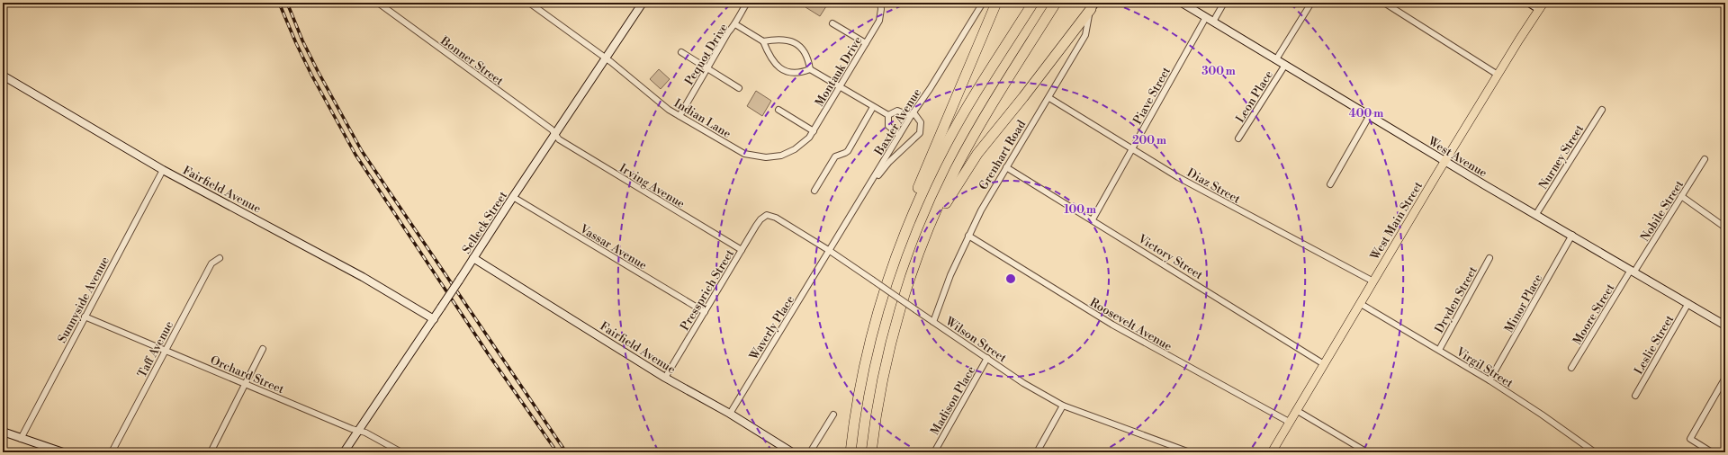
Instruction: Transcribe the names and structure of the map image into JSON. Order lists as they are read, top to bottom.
{
  "streets": {
    "main road": [
      "West Avenue",
      "Fairfield Avenue",
      "West Main Street",
      "Selleck Street"
    ],
    "street": [
      "Pequot Drive",
      "Bonner Street",
      "Montauk Drive",
      "Piave Street",
      "Leon Place",
      "Indian Lane",
      "Baxter Avenue",
      "Grenhart Road",
      "Nurney Street",
      "Irving Avenue",
      "Diaz Street",
      "Nobile Street",
      "Vassar Avenue",
      "Victory Street",
      "Pressprich Street",
      "Sunnyside Avenue",
      "Dryden Street",
      "Minor Place",
      "Moore Street",
      "Roosevelt Avenue",
      "Waverly Place",
      "Wilson Street",
      "Leslie Street",
      "Taff Avenue",
      "Virgil Street",
      "Orchard Street",
      "Madison Place"
    ]
  },
  "crossings": [
    ["Pequot Drive", "Indian Lane"],
    ["Bonner Street", "Irving Avenue"],
    ["Bonner Street", "Selleck Street"],
    ["Montauk Drive", "Indian Lane"],
    ["Piave Street", "West Avenue"],
    ["Piave Street", "Diaz Street"],
    ["Piave Street", "Victory Street"],
    ["Leon Place", "West Avenue"],
    ["Indian Lane", "Selleck Street"],
    ["Baxter Avenue", "Waverly Place"],
    ["Baxter Avenue", "Wilson Street"],
    ["Grenhart Road", "Diaz Street"],
    ["Grenhart Road", "Victory Street"],
    ["Grenhart Road", "Roosevelt Avenue"],
    ["Grenhart Road", "Wilson Street"],
    ["West Avenue", "Nurney Street"],
    ["West Avenue", "Nobile Street"],
    ["West Avenue", "West Main Street"],
    ["West Avenue", "Minor Place"],
    ["West Avenue", "Moore Street"],
    ["West Avenue", "Leslie Street"],
    ["Irving Avenue", "Selleck Street"],
    ["Irving Avenue", "Pressprich Street"],
    ["Diaz Street", "West Main Street"],
    ["Fairfield Avenue", "Selleck Street"],
    ["Fairfield Avenue", "Pressprich Street"],
    ["Fairfield Avenue", "Sunnyside Avenue"],
    ["Fairfield Avenue", "Waverly Place"],
    ["Nobile Street", "Moore Street"],
    ["West Main Street", "Victory Street"],
    ["West Main Street", "Roosevelt Avenue"],
    ["West Main Street", "Virgil Street"],
    ["Selleck Street", "Vassar Avenue"],
    ["Selleck Street", "Orchard Street"],
    ["Vassar Avenue", "Pressprich Street"],
    ["Pressprich Street", "Wilson Street"],
    ["Sunnyside Avenue", "Orchard Street"],
    ["Dryden Street", "Virgil Street"],
    ["Minor Place", "Virgil Street"],
    ["Waverly Place", "Wilson Street"],
    ["Wilson Street", "Madison Place"],
    ["Taff Avenue", "Orchard Street"]
  ],
  "rings": [
    "300 m",
    "400 m",
    "200 m",
    "100 m"
  ]
}
